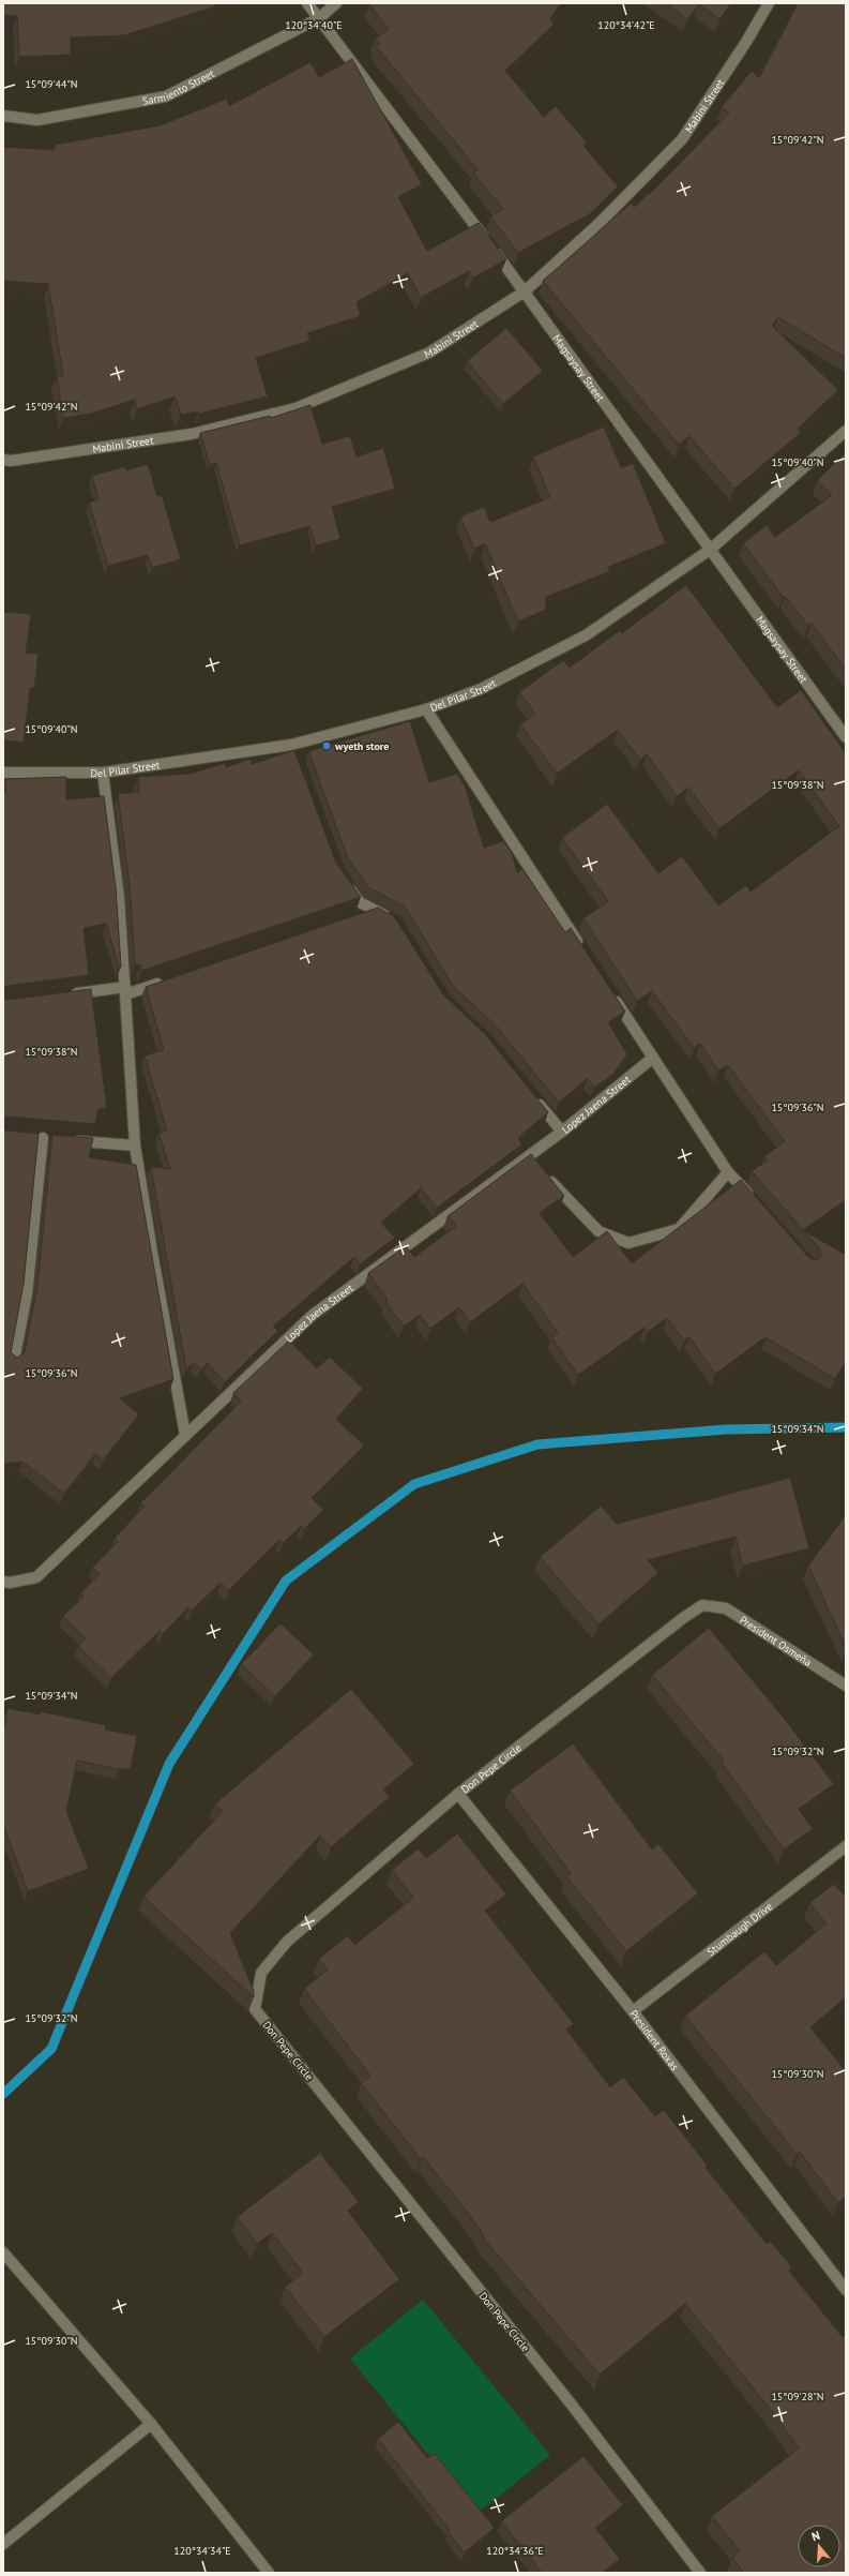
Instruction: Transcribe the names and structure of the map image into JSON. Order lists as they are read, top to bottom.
{
  "streets": {
    "street": [
      "Sarmiento Street",
      "Mabini Street",
      "Magsaysay Street",
      "Del Pilar Street",
      "Lopez Jaena Street",
      "President Osmeña",
      "Don Pepe Circle",
      "Stumbaugh Drive",
      "President Roxas"
    ]
  },
  "crossings": [
    ["Sarmiento Street", "Magsaysay Street"],
    ["Mabini Street", "Magsaysay Street"],
    ["Magsaysay Street", "Del Pilar Street"],
    ["President Osmeña", "Don Pepe Circle"],
    ["Don Pepe Circle", "President Roxas"],
    ["Stumbaugh Drive", "President Roxas"]
  ],
  "places": ["wyeth store"],
  "north": "top",
  "coordinates": [
    "120°34'40\"E",
    "120°34'42\"E",
    "15°09'44\"N",
    "15°09'42\"N",
    "15°09'40\"N",
    "15°09'38\"N",
    "15°09'36\"N",
    "15°09'34\"N",
    "15°09'32\"N",
    "15°09'30\"N",
    "15°09'28\"N",
    "120°34'34\"E",
    "120°34'36\"E"
  ]
}
